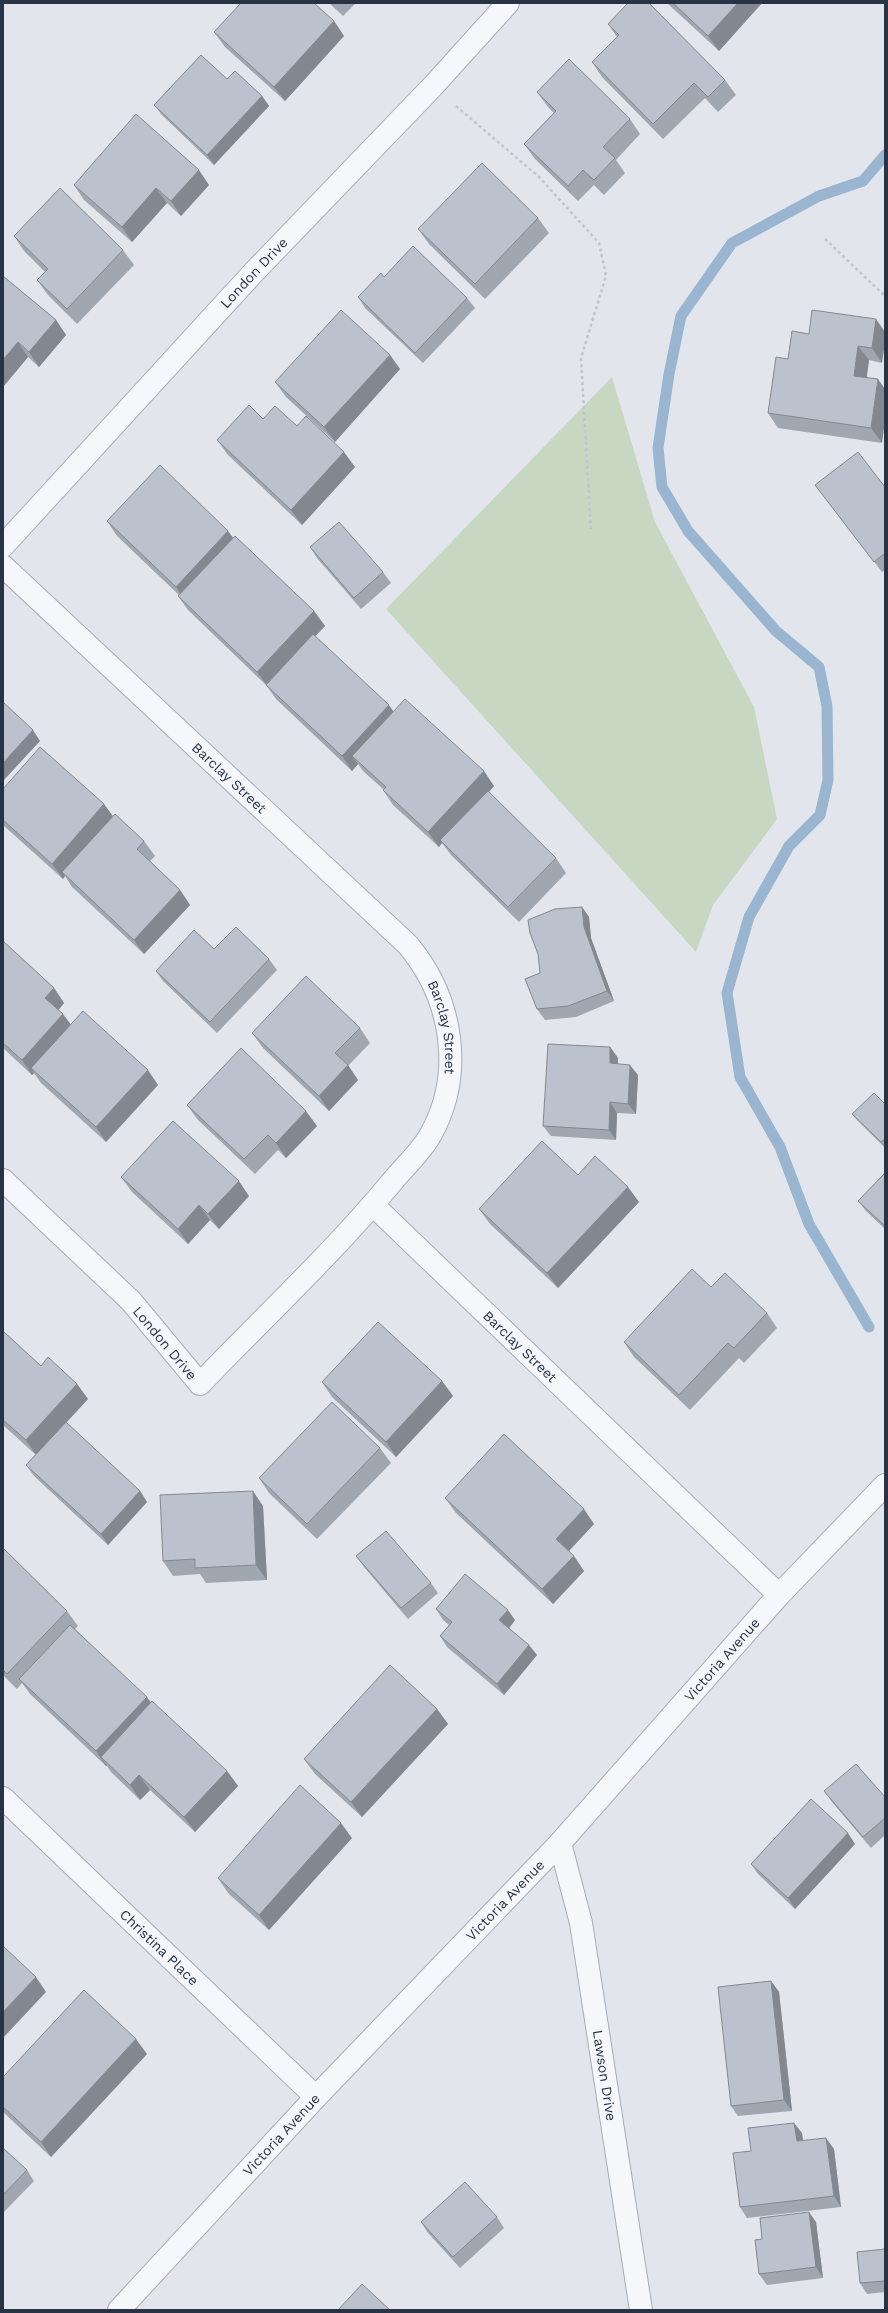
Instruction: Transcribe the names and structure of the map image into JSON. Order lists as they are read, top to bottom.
{
  "streets": {
    "street": [
      "London Drive",
      "Barclay Street",
      "Victoria Avenue",
      "Christina Place",
      "Lawson Drive"
    ]
  },
  "crossings": [
    ["London Drive", "Barclay Street"],
    ["Barclay Street", "Victoria Avenue"],
    ["Victoria Avenue", "Christina Place"],
    ["Victoria Avenue", "Lawson Drive"]
  ]
}
